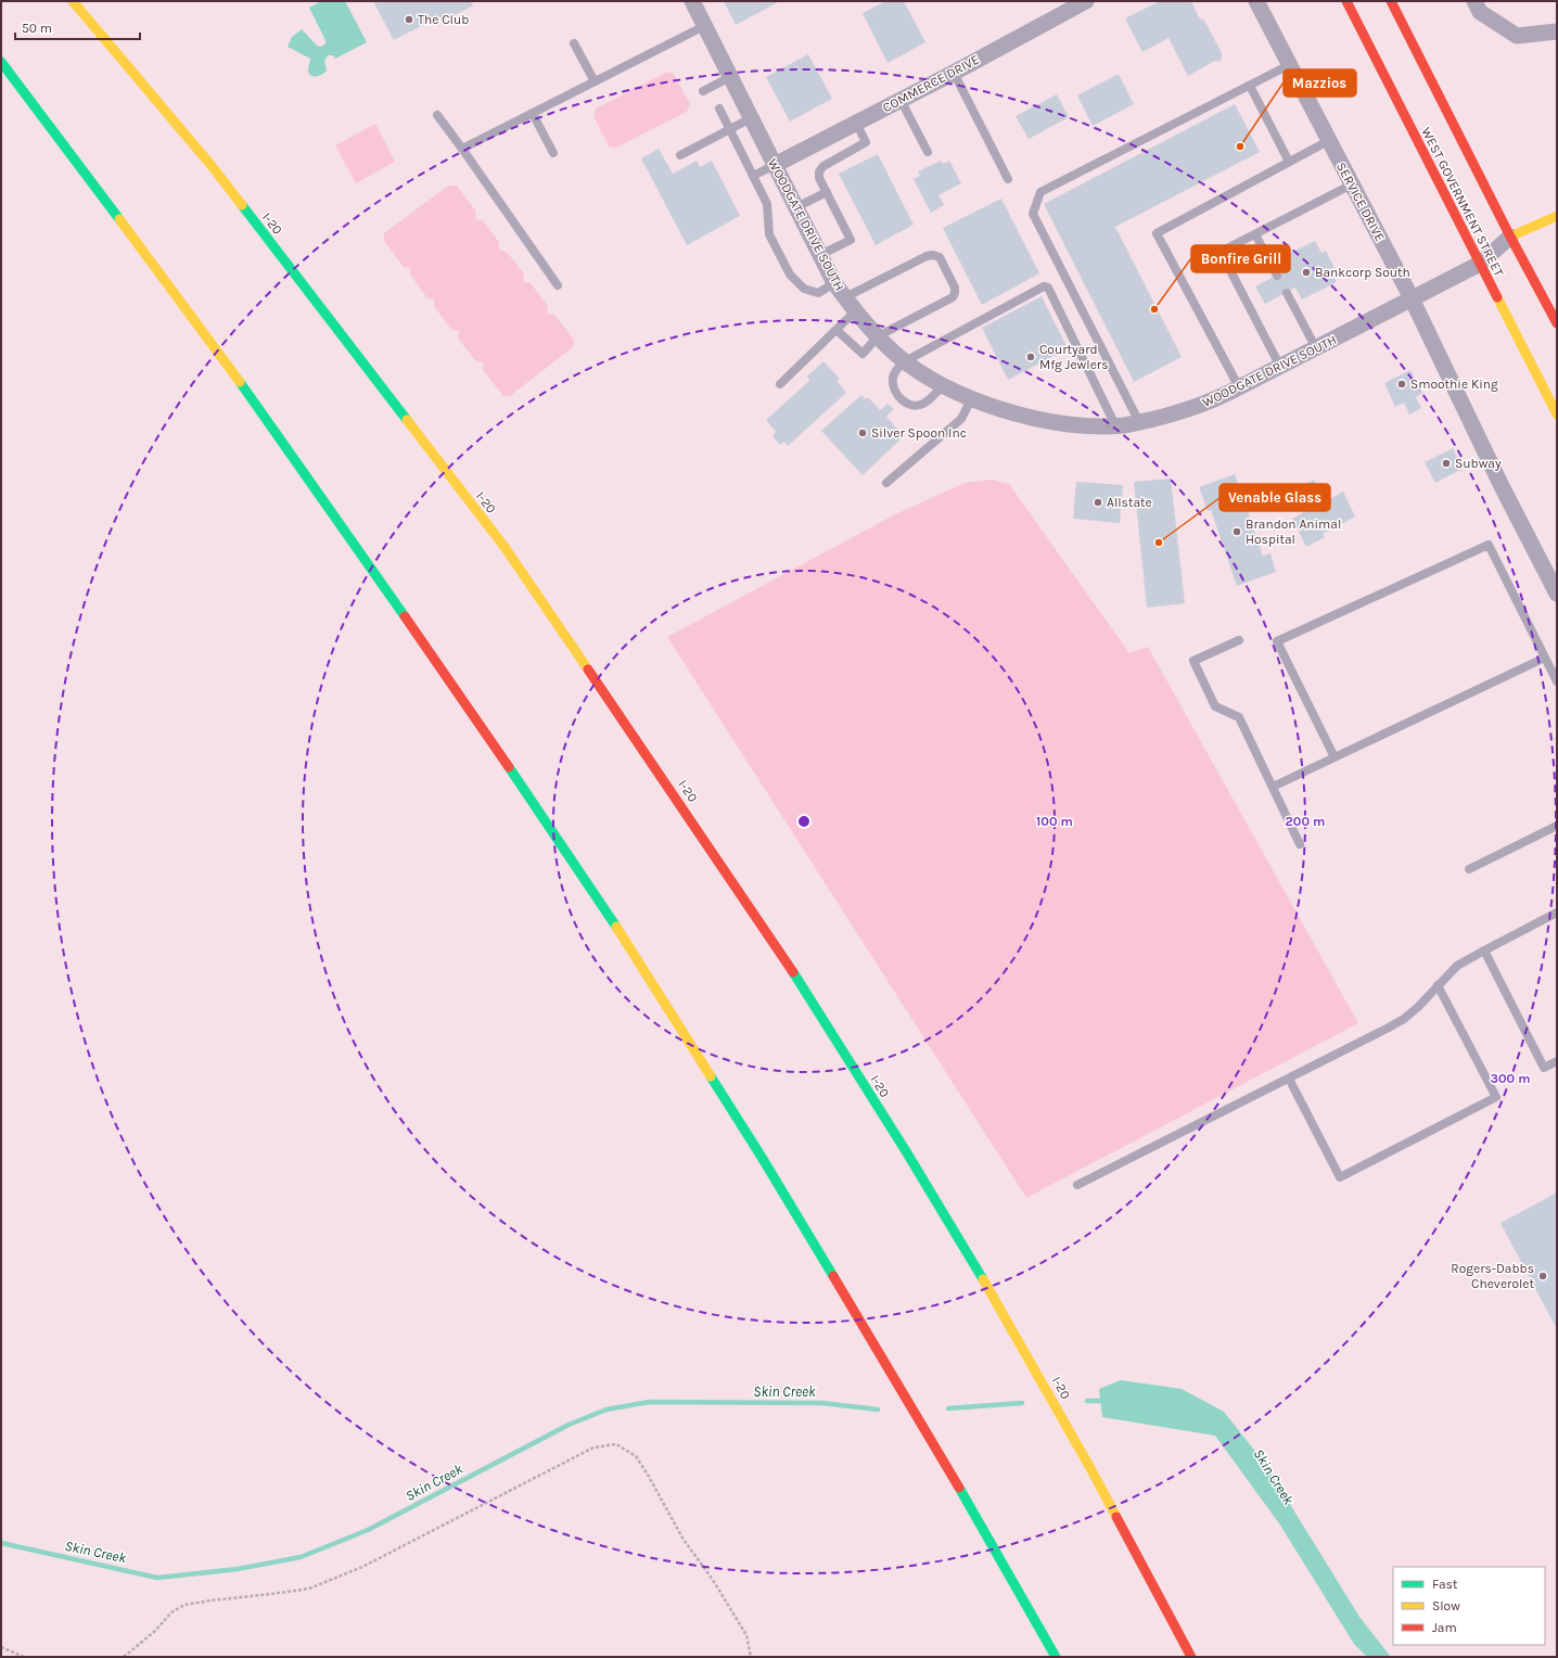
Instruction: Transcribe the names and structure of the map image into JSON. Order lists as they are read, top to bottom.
{
  "streets": {
    "main road": ["WEST GOVERNMENT STREET", "I-20"],
    "street": ["COMMERCE DRIVE", "SERVICE DRIVE", "WOODGATE DRIVE SOUTH"]
  },
  "crossings": [
    ["COMMERCE DRIVE", "WOODGATE DRIVE SOUTH"],
    ["SERVICE DRIVE", "WOODGATE DRIVE SOUTH"]
  ],
  "water": ["Skin Creek"],
  "places": [
    "The Club",
    "Mazzios",
    "Bankcorp South",
    "Bonfire Grill",
    "Courtyard Mfg Jewlers",
    "Smoothie King",
    "Silver Spoon Inc",
    "Subway",
    "Allstate",
    "Brandon Animal Hospital",
    "Venable Glass",
    "Rogers-Dabbs Cheverolet"
  ],
  "legend": ["Fast", "Slow", "Jam"],
  "scale_bar": "50 m",
  "rings": ["100 m", "200 m", "300 m"]
}
